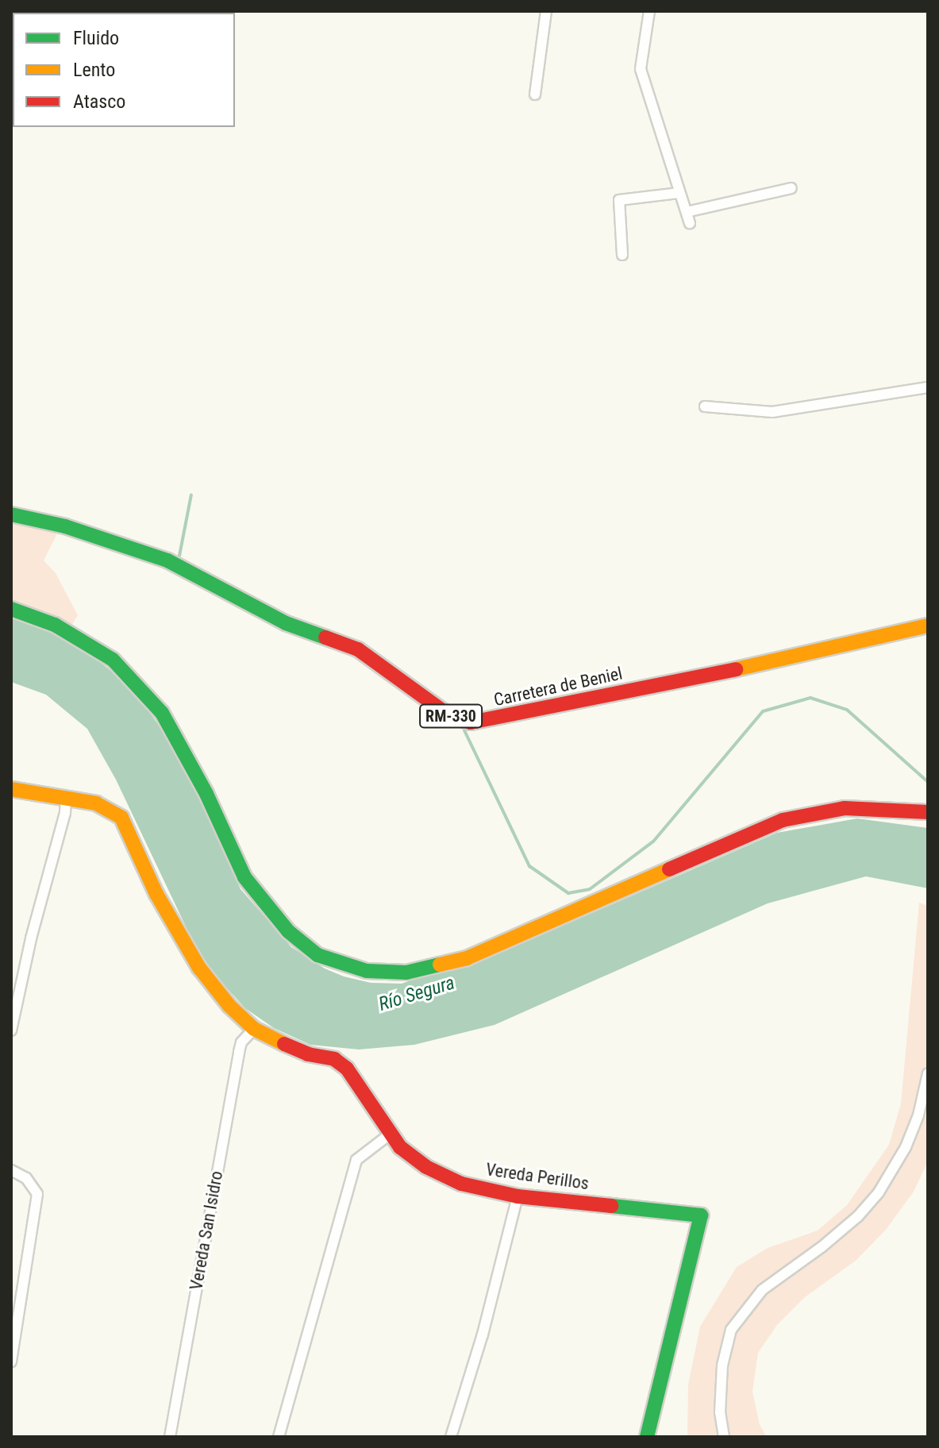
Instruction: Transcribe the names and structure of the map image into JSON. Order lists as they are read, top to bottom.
{
  "streets": {
    "street": [
      "Carretera de Beniel",
      "RM-330",
      "Vereda Perillos",
      "Vereda San Isidro"
    ]
  },
  "crossings": [
    ["Vereda Perillos", "Vereda San Isidro"]
  ],
  "water": ["Río Segura"],
  "legend": ["Fluido", "Lento", "Atasco"]
}
